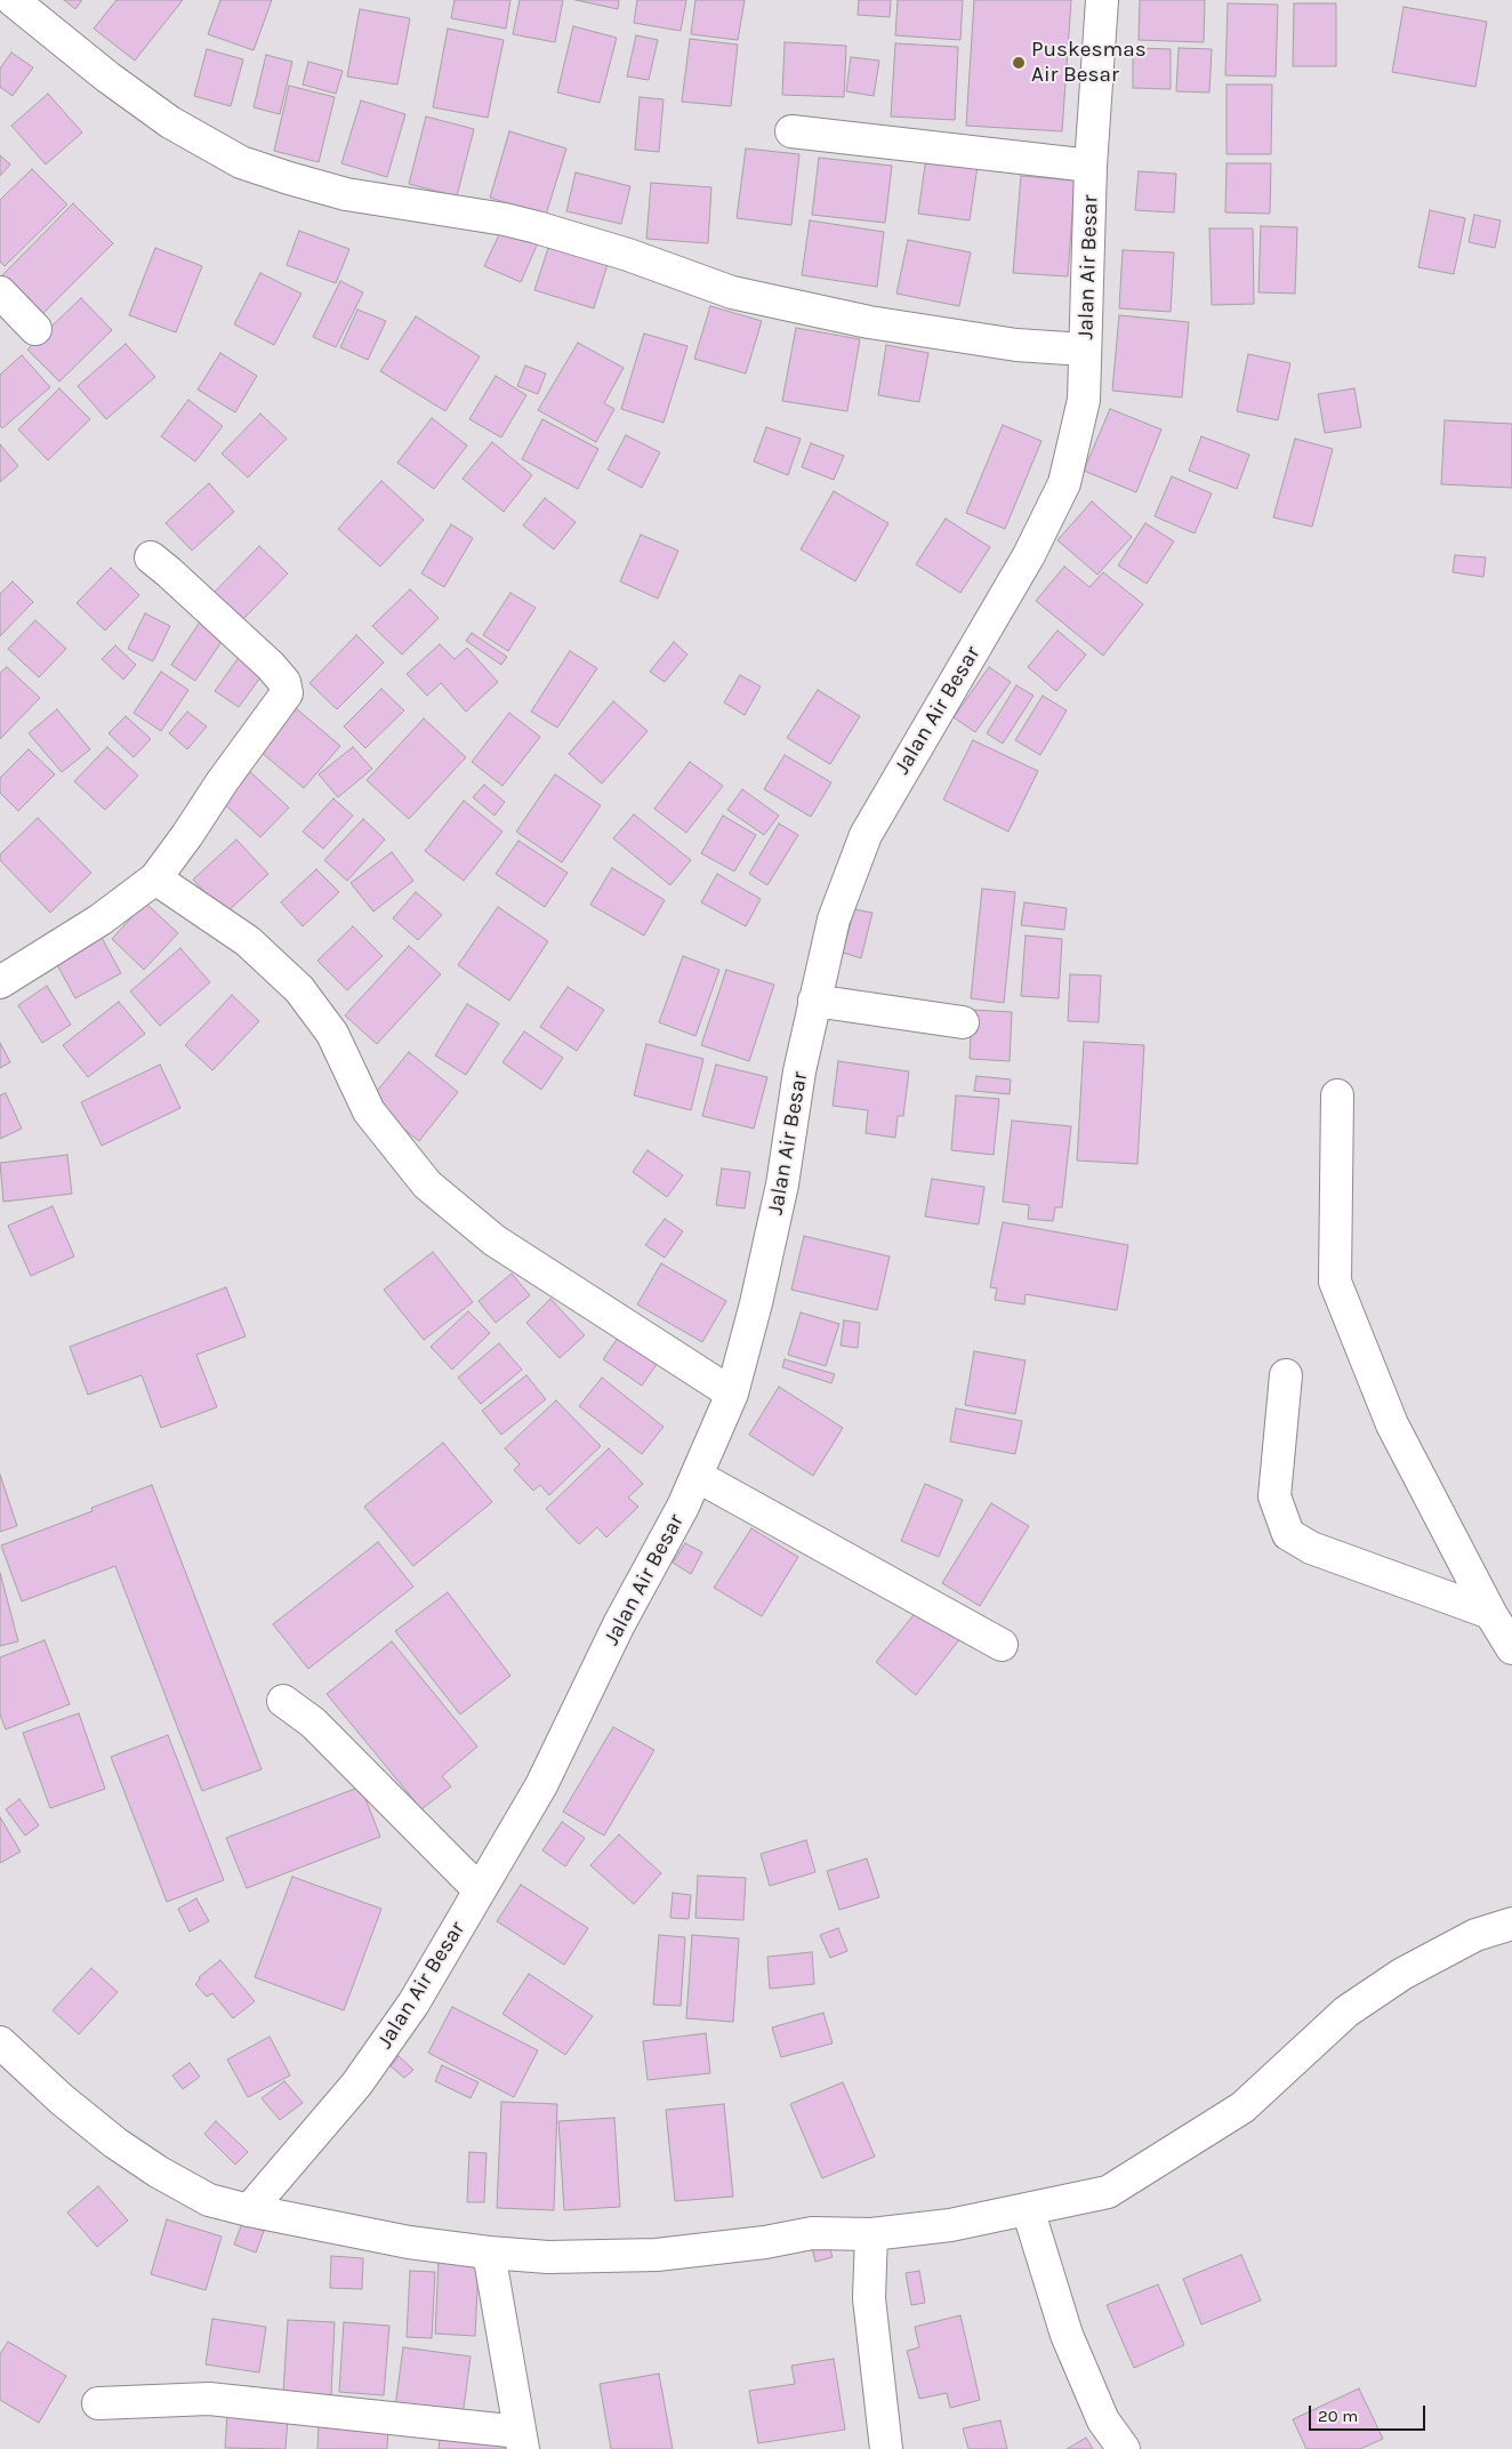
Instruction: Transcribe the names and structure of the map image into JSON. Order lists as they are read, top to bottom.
{
  "streets": {
    "street": ["Jalan Air Besar"]
  },
  "places": ["Puskesmas Air Besar"],
  "scale_bar": "20 m"
}
